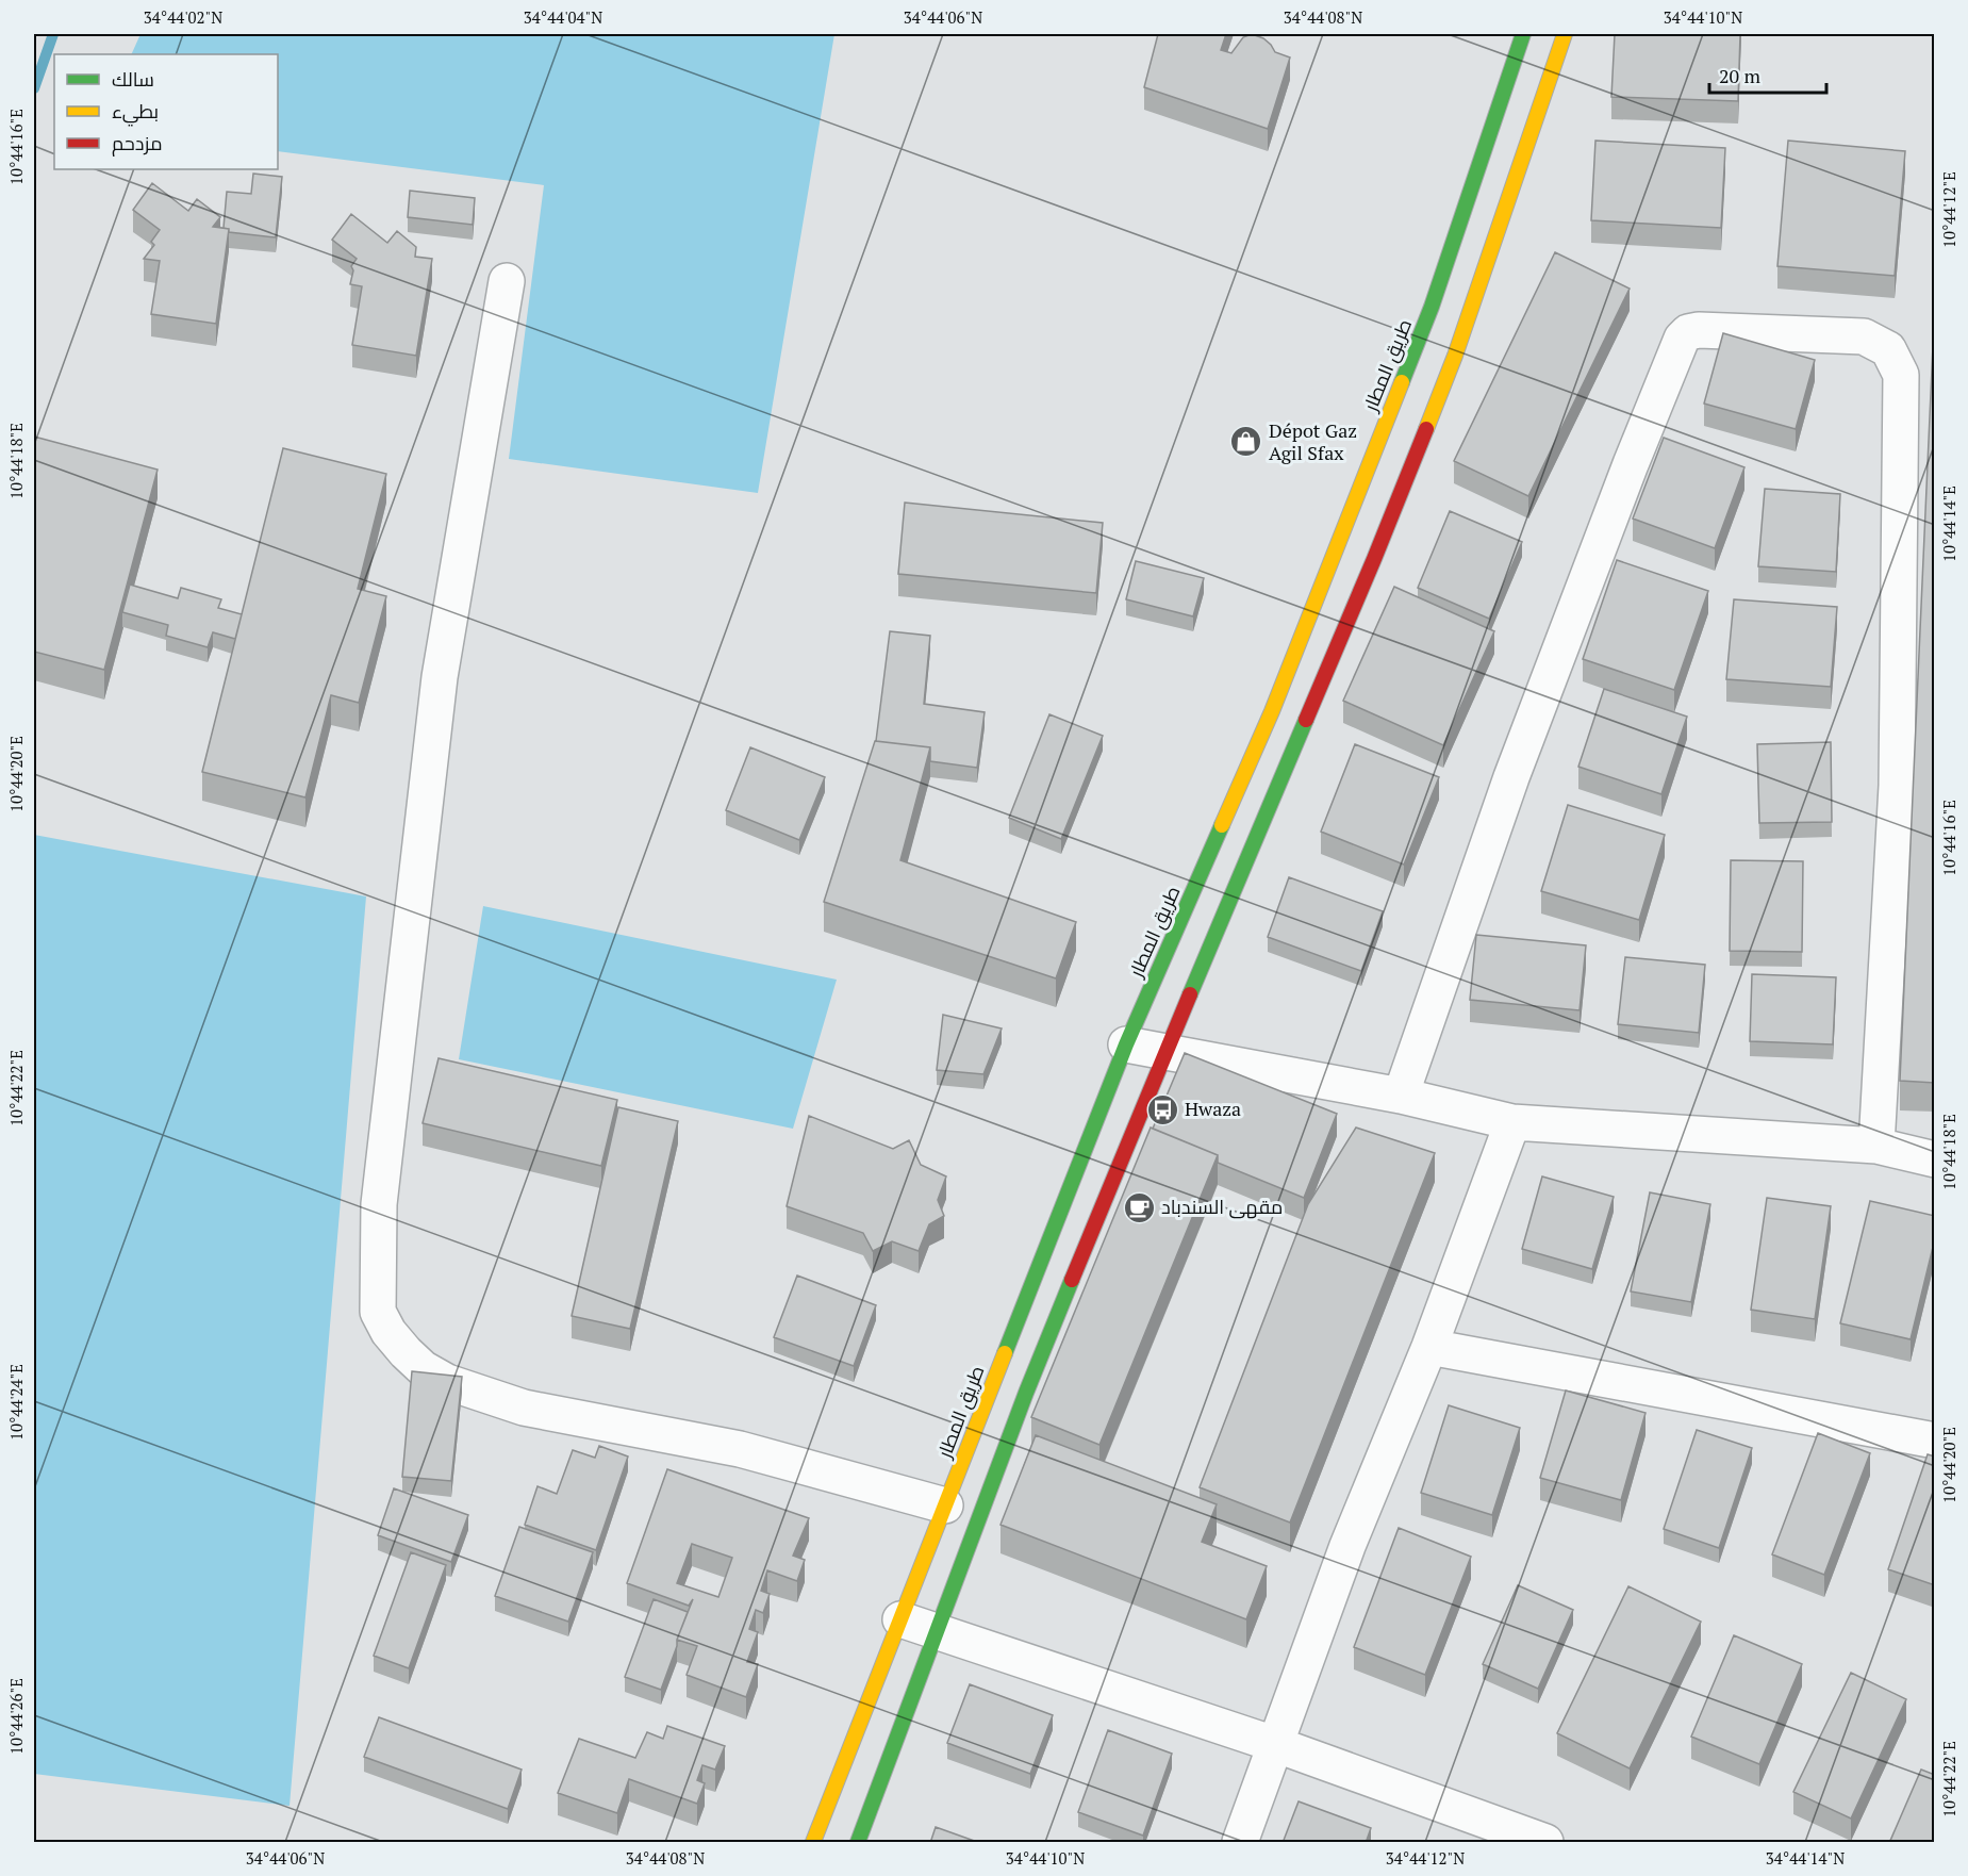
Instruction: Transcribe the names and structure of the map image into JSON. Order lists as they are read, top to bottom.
{
  "streets": {
    "main road": ["طريق المطار"]
  },
  "places": {
    "shop": ["Dépot Gaz Agil Sfax"],
    "bus stop": ["Hwaza"],
    "cafe": ["مقهى السندباد"]
  },
  "legend": ["سالك", "بطيء", "مزدحم"],
  "scale_bar": "20 m",
  "coordinates": [
    "34°44'02\"N",
    "34°44'04\"N",
    "34°44'06\"N",
    "34°44'08\"N",
    "34°44'10\"N",
    "10°44'16\"E",
    "10°44'12\"E",
    "10°44'18\"E",
    "10°44'14\"E",
    "10°44'20\"E",
    "10°44'22\"E",
    "10°44'24\"E",
    "10°44'26\"E",
    "34°44'12\"N",
    "34°44'14\"N"
  ]
}
